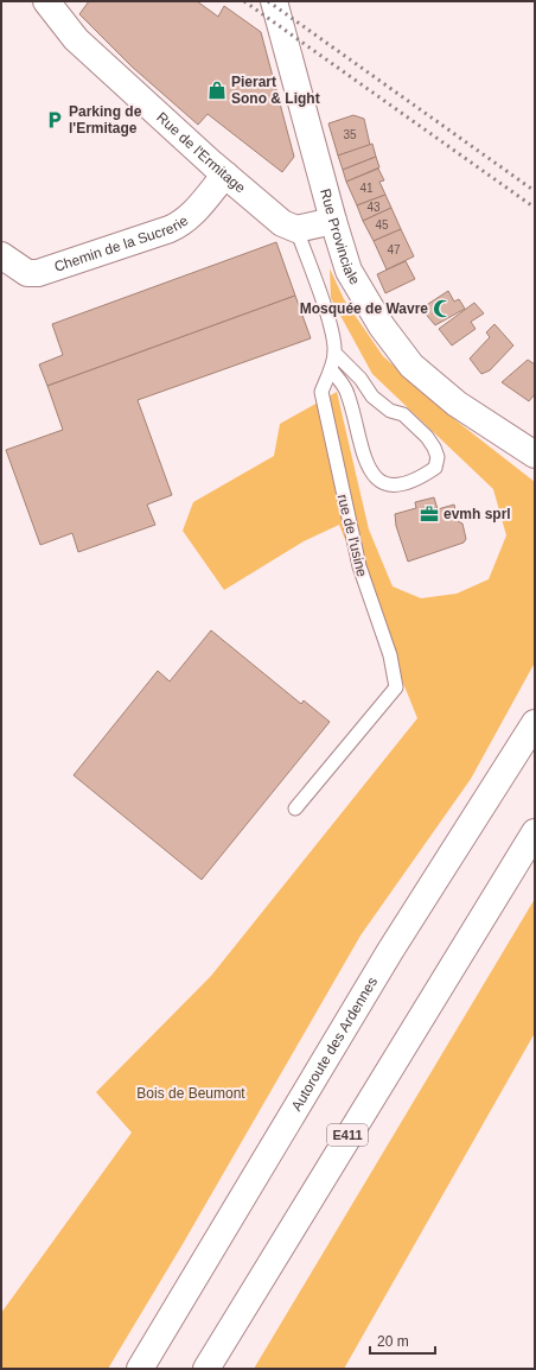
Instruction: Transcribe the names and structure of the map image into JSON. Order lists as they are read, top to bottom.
{
  "streets": {
    "main road": [
      "Rue de l'Ermitage",
      "Rue Provinciale",
      "Chemin de la Sucrerie",
      "Autoroute des Ardennes",
      "E411"
    ],
    "lane": ["rue de l'usine"]
  },
  "crossings": [
    ["Rue de l'Ermitage", "Chemin de la Sucrerie"],
    ["Rue de l'Ermitage", "rue de l'usine"]
  ],
  "parks": ["Bois de Beumont"],
  "places": {
    "shop": ["Pierart Sono & Light"],
    "parking": ["Parking de l'Ermitage"],
    "mosque": ["Mosquée de Wavre"],
    "office": ["evmh sprl"]
  },
  "house_numbers": [
    "35",
    "41",
    "43",
    "45",
    "47"
  ],
  "scale_bar": "20 m"
}
